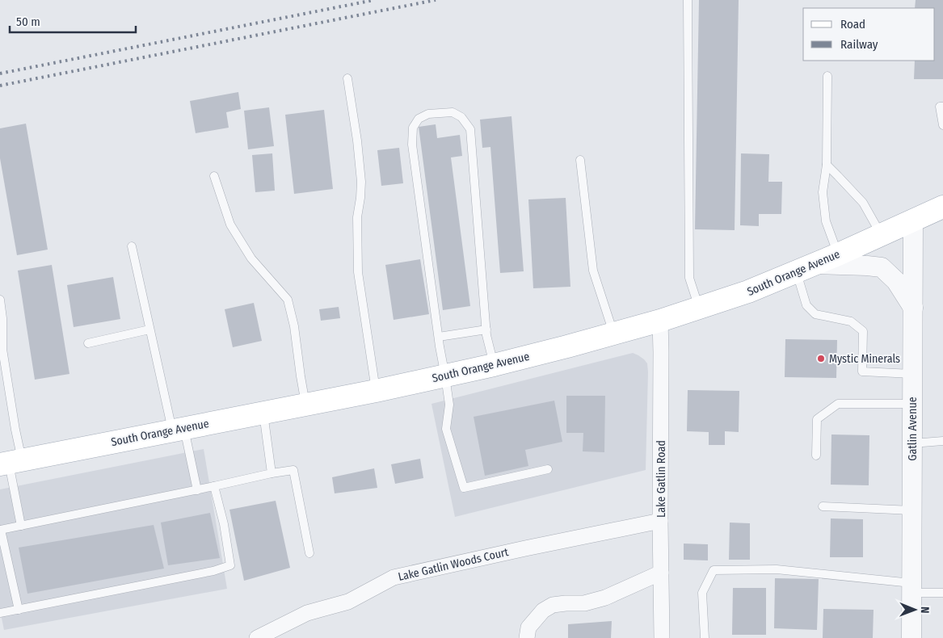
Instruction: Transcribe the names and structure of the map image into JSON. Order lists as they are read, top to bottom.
{
  "streets": {
    "main road": ["South Orange Avenue"],
    "street": ["Gatlin Avenue", "Lake Gatlin Road", "Lake Gatlin Woods Court"]
  },
  "crossings": [
    ["South Orange Avenue", "Gatlin Avenue"],
    ["South Orange Avenue", "Lake Gatlin Road"],
    ["Lake Gatlin Road", "Lake Gatlin Woods Court"]
  ],
  "places": ["Mystic Minerals"],
  "legend": ["Road", "Railway"],
  "scale_bar": "50 m",
  "north": "right"
}
